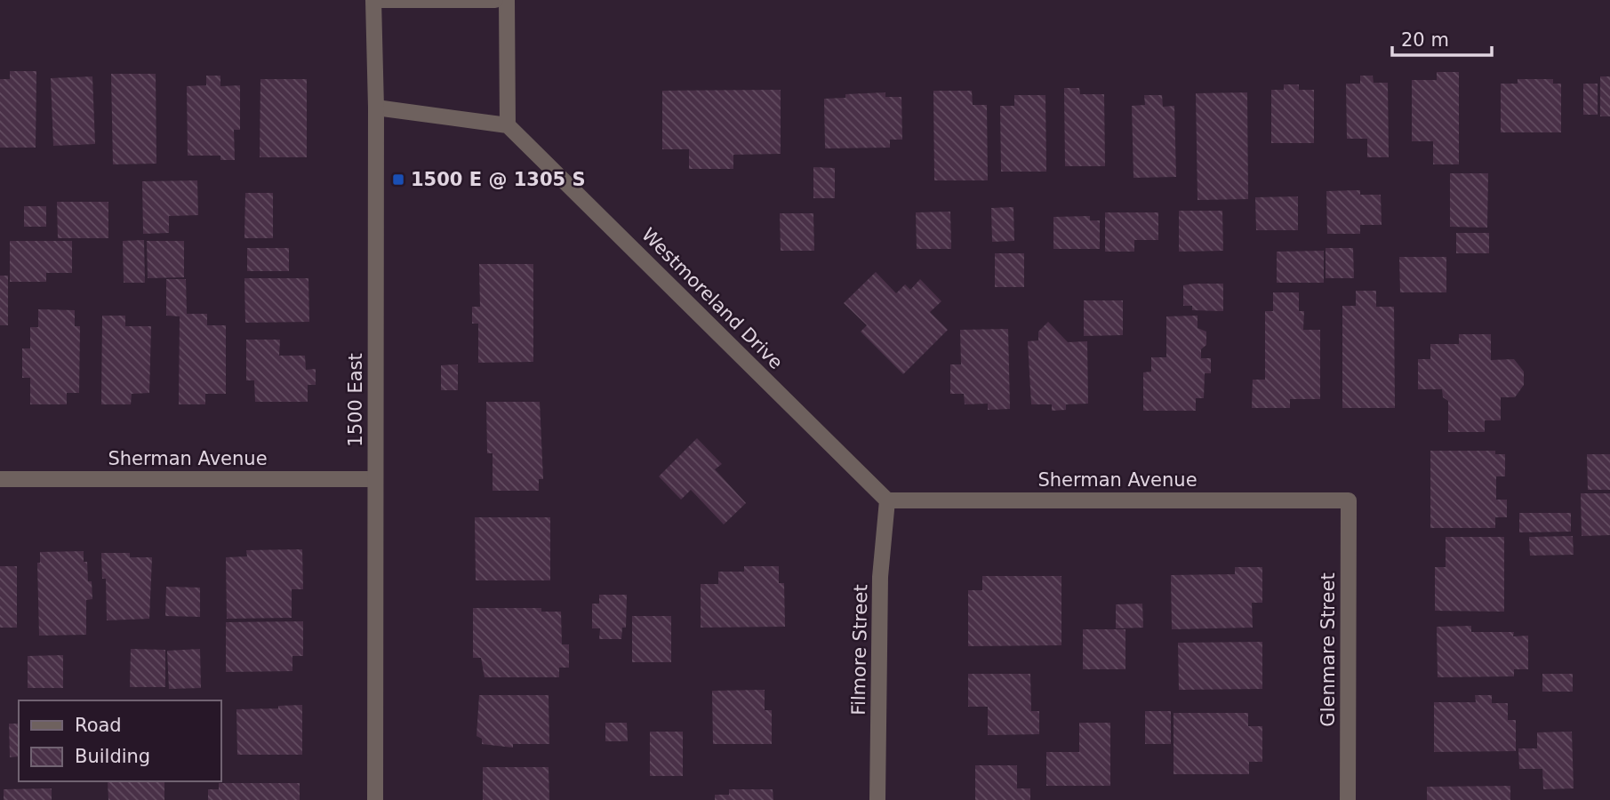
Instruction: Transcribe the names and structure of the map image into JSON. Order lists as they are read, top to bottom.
{
  "streets": {
    "street": [
      "Westmoreland Drive",
      "1500 East",
      "Sherman Avenue",
      "Filmore Street",
      "Glenmare Street"
    ]
  },
  "crossings": [
    ["Westmoreland Drive", "Sherman Avenue"],
    ["Westmoreland Drive", "Filmore Street"],
    ["1500 East", "Sherman Avenue"],
    ["Sherman Avenue", "Filmore Street"],
    ["Sherman Avenue", "Glenmare Street"]
  ],
  "places": {
    "transit": ["1500 E @ 1305 S"]
  },
  "legend": ["Road", "Building"],
  "scale_bar": "20 m"
}
